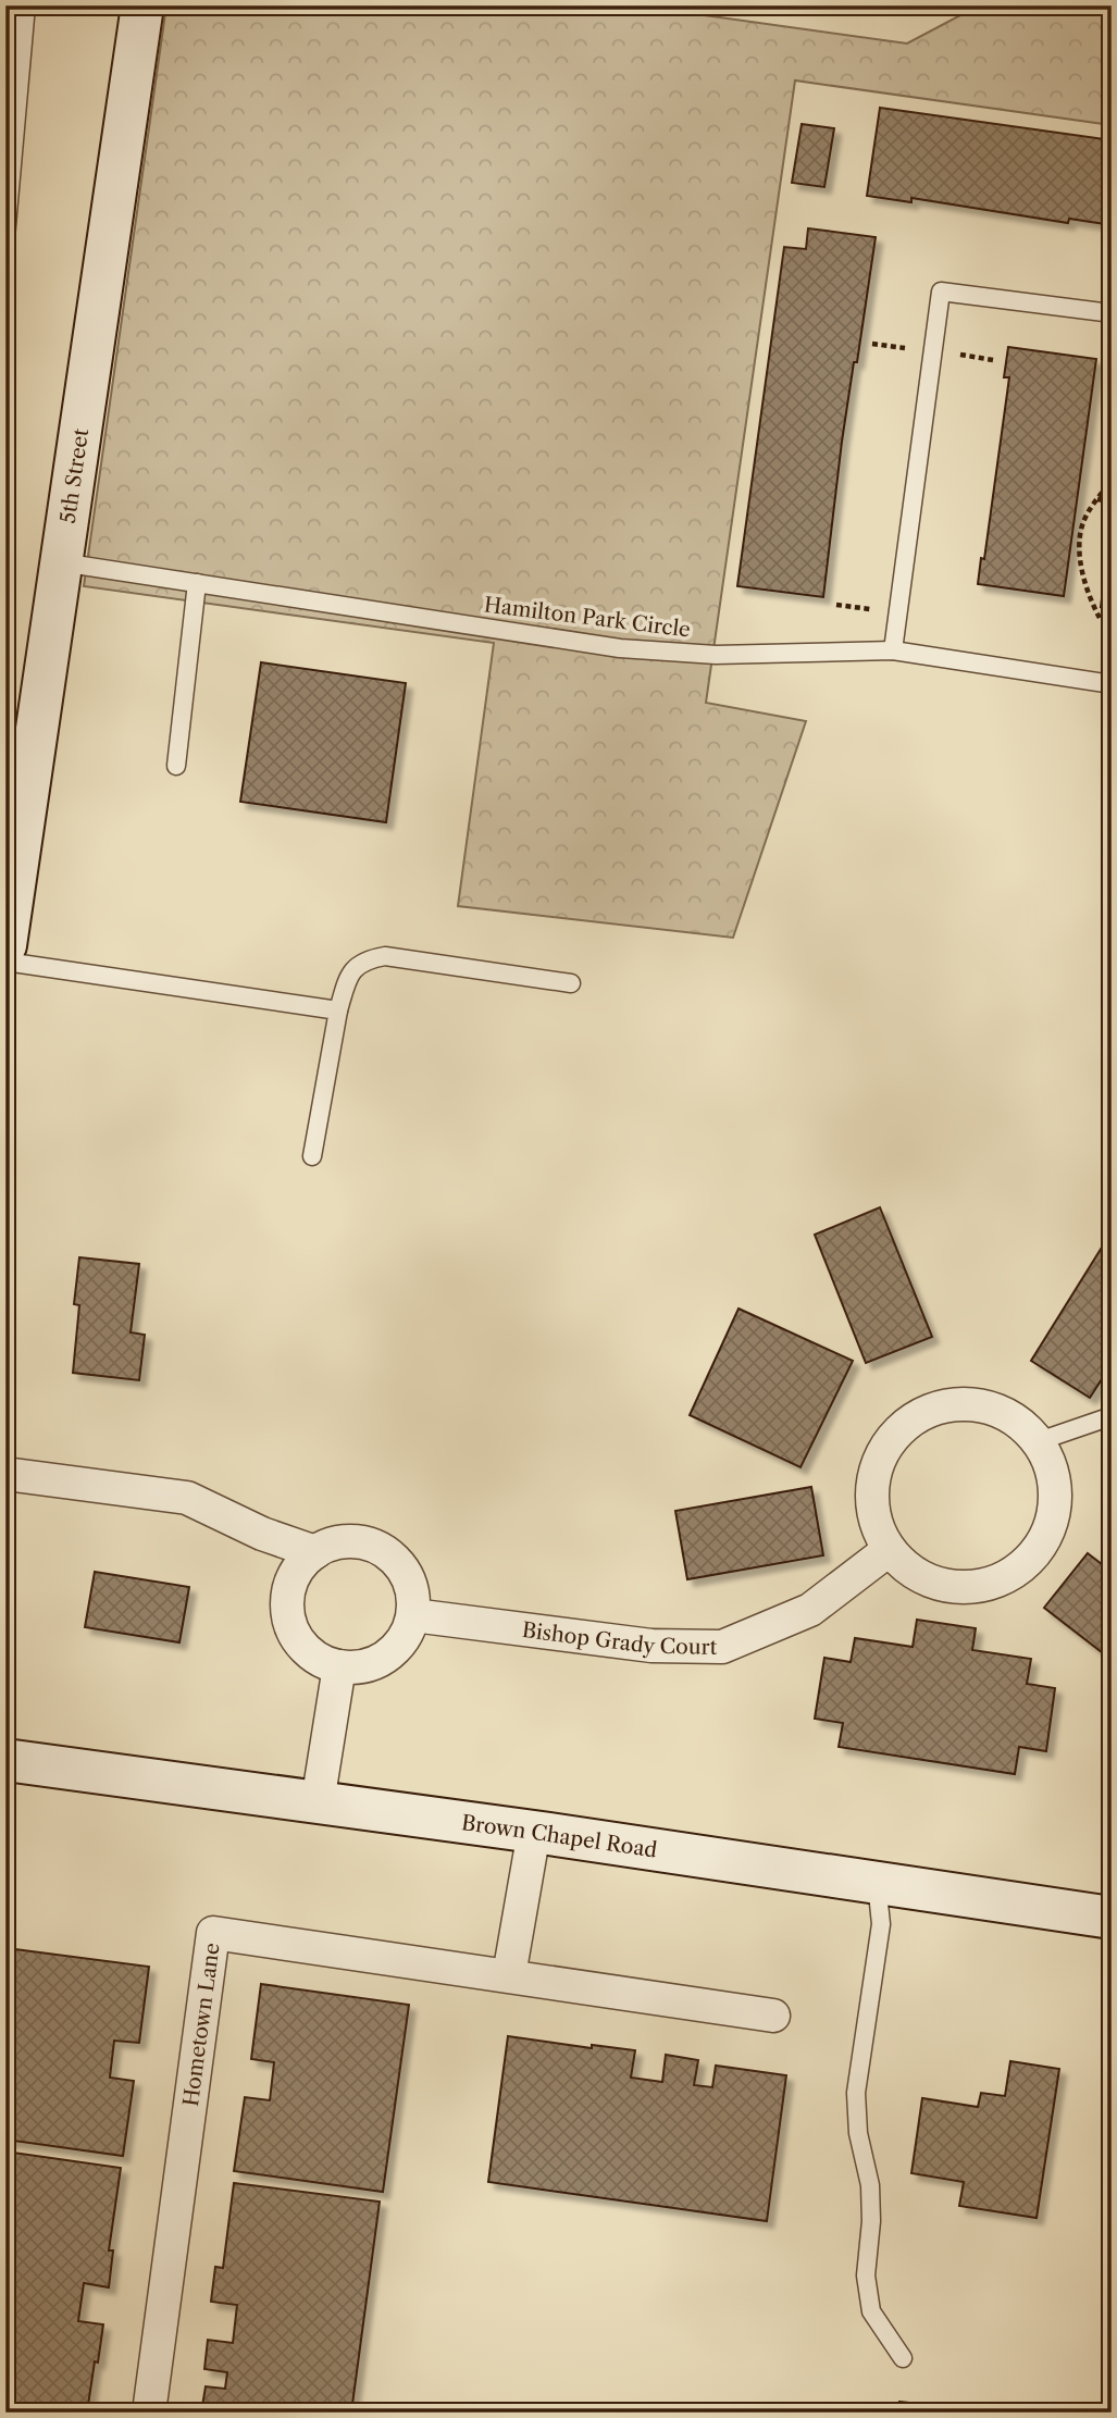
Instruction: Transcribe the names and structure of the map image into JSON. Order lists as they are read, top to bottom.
{
  "streets": {
    "street": [
      "5th Street",
      "Bishop Grady Court",
      "Brown Chapel Road",
      "Hometown Lane"
    ],
    "lane": ["Hamilton Park Circle"]
  },
  "crossings": [
    ["5th Street", "Hamilton Park Circle"]
  ]
}
